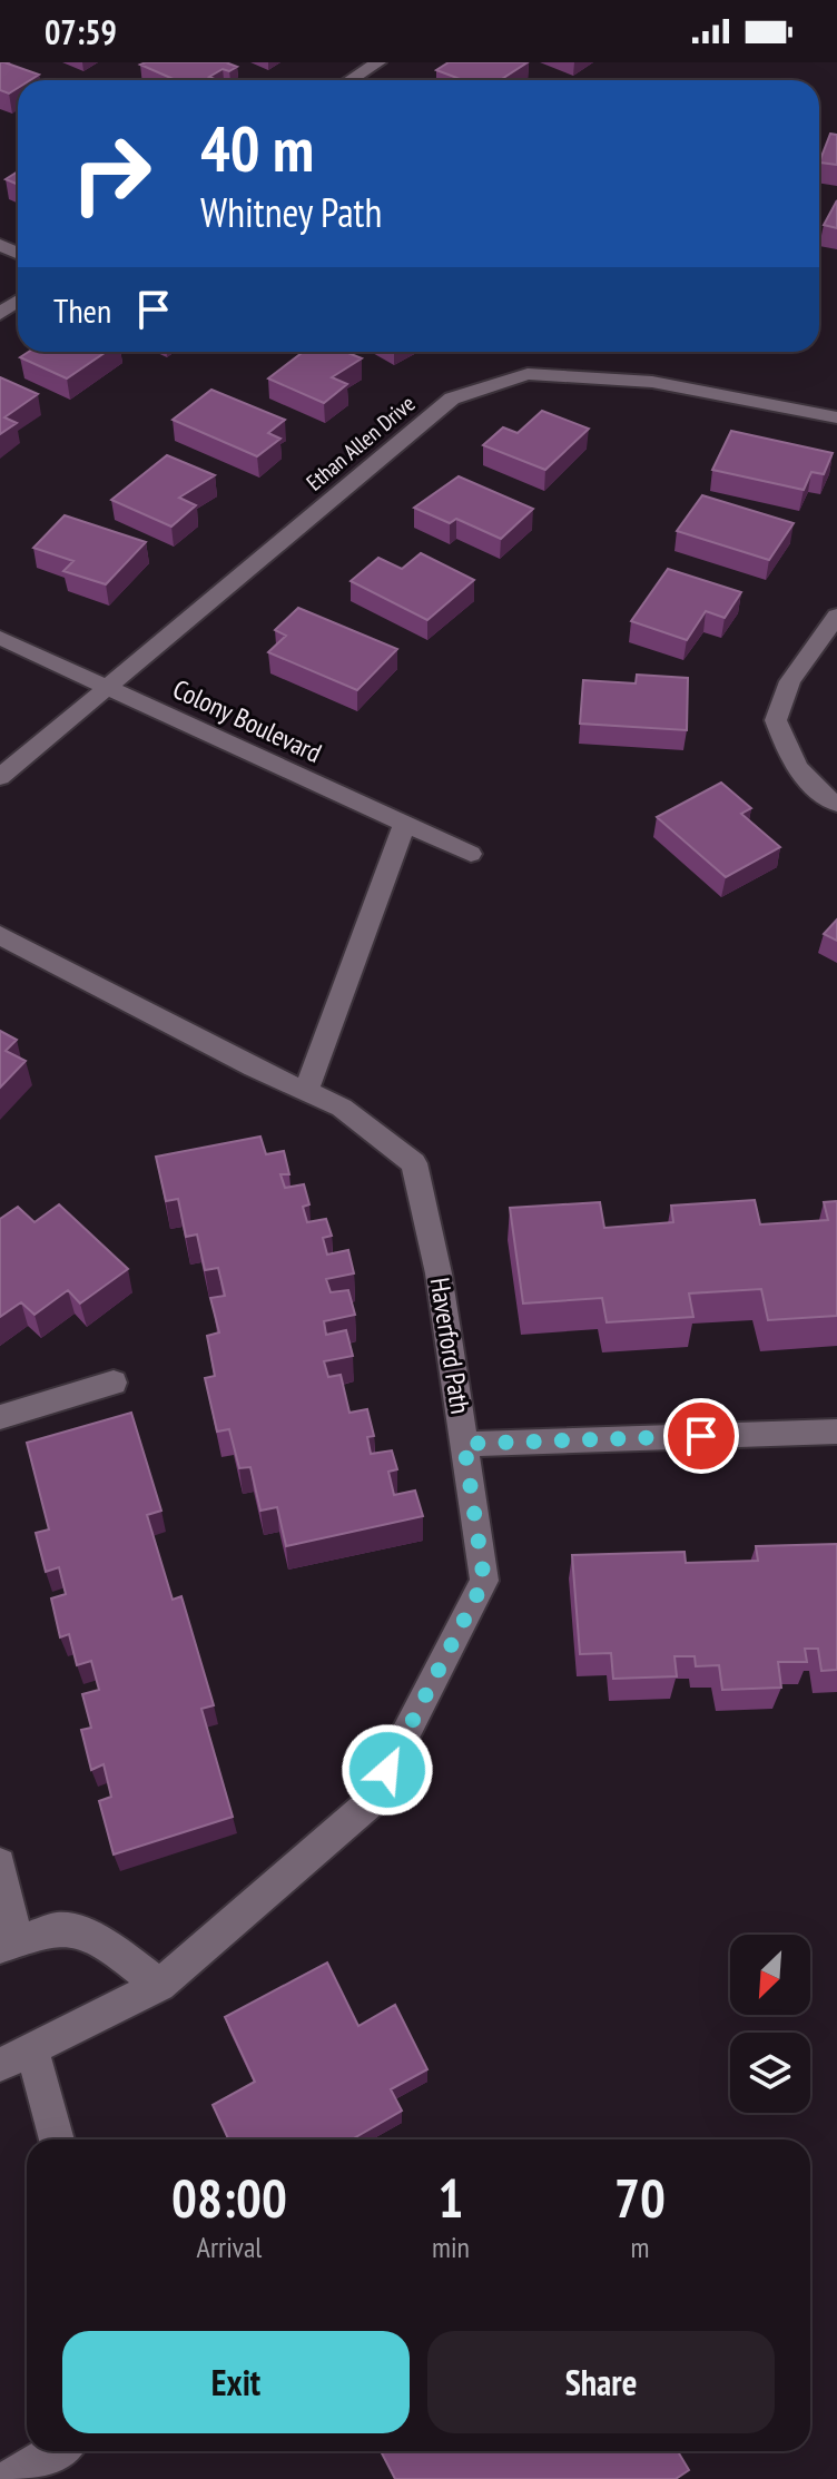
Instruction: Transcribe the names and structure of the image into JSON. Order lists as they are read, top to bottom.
{
  "streets": {
    "street": ["Ethan Allen Drive", "Colony Boulevard", "Haverford Path"]
  },
  "crossings": [
    ["Ethan Allen Drive", "Colony Boulevard"]
  ],
  "north": "bottom left",
  "page": {
    "status": "07:59",
    "turn": ["40 m", "Whitney Path"],
    "then": "Then",
    "eta": [
      "08:00",
      "Arrival",
      "1",
      "min",
      "70",
      "m"
    ],
    "buttons": ["Exit", "Share"]
  }
}
